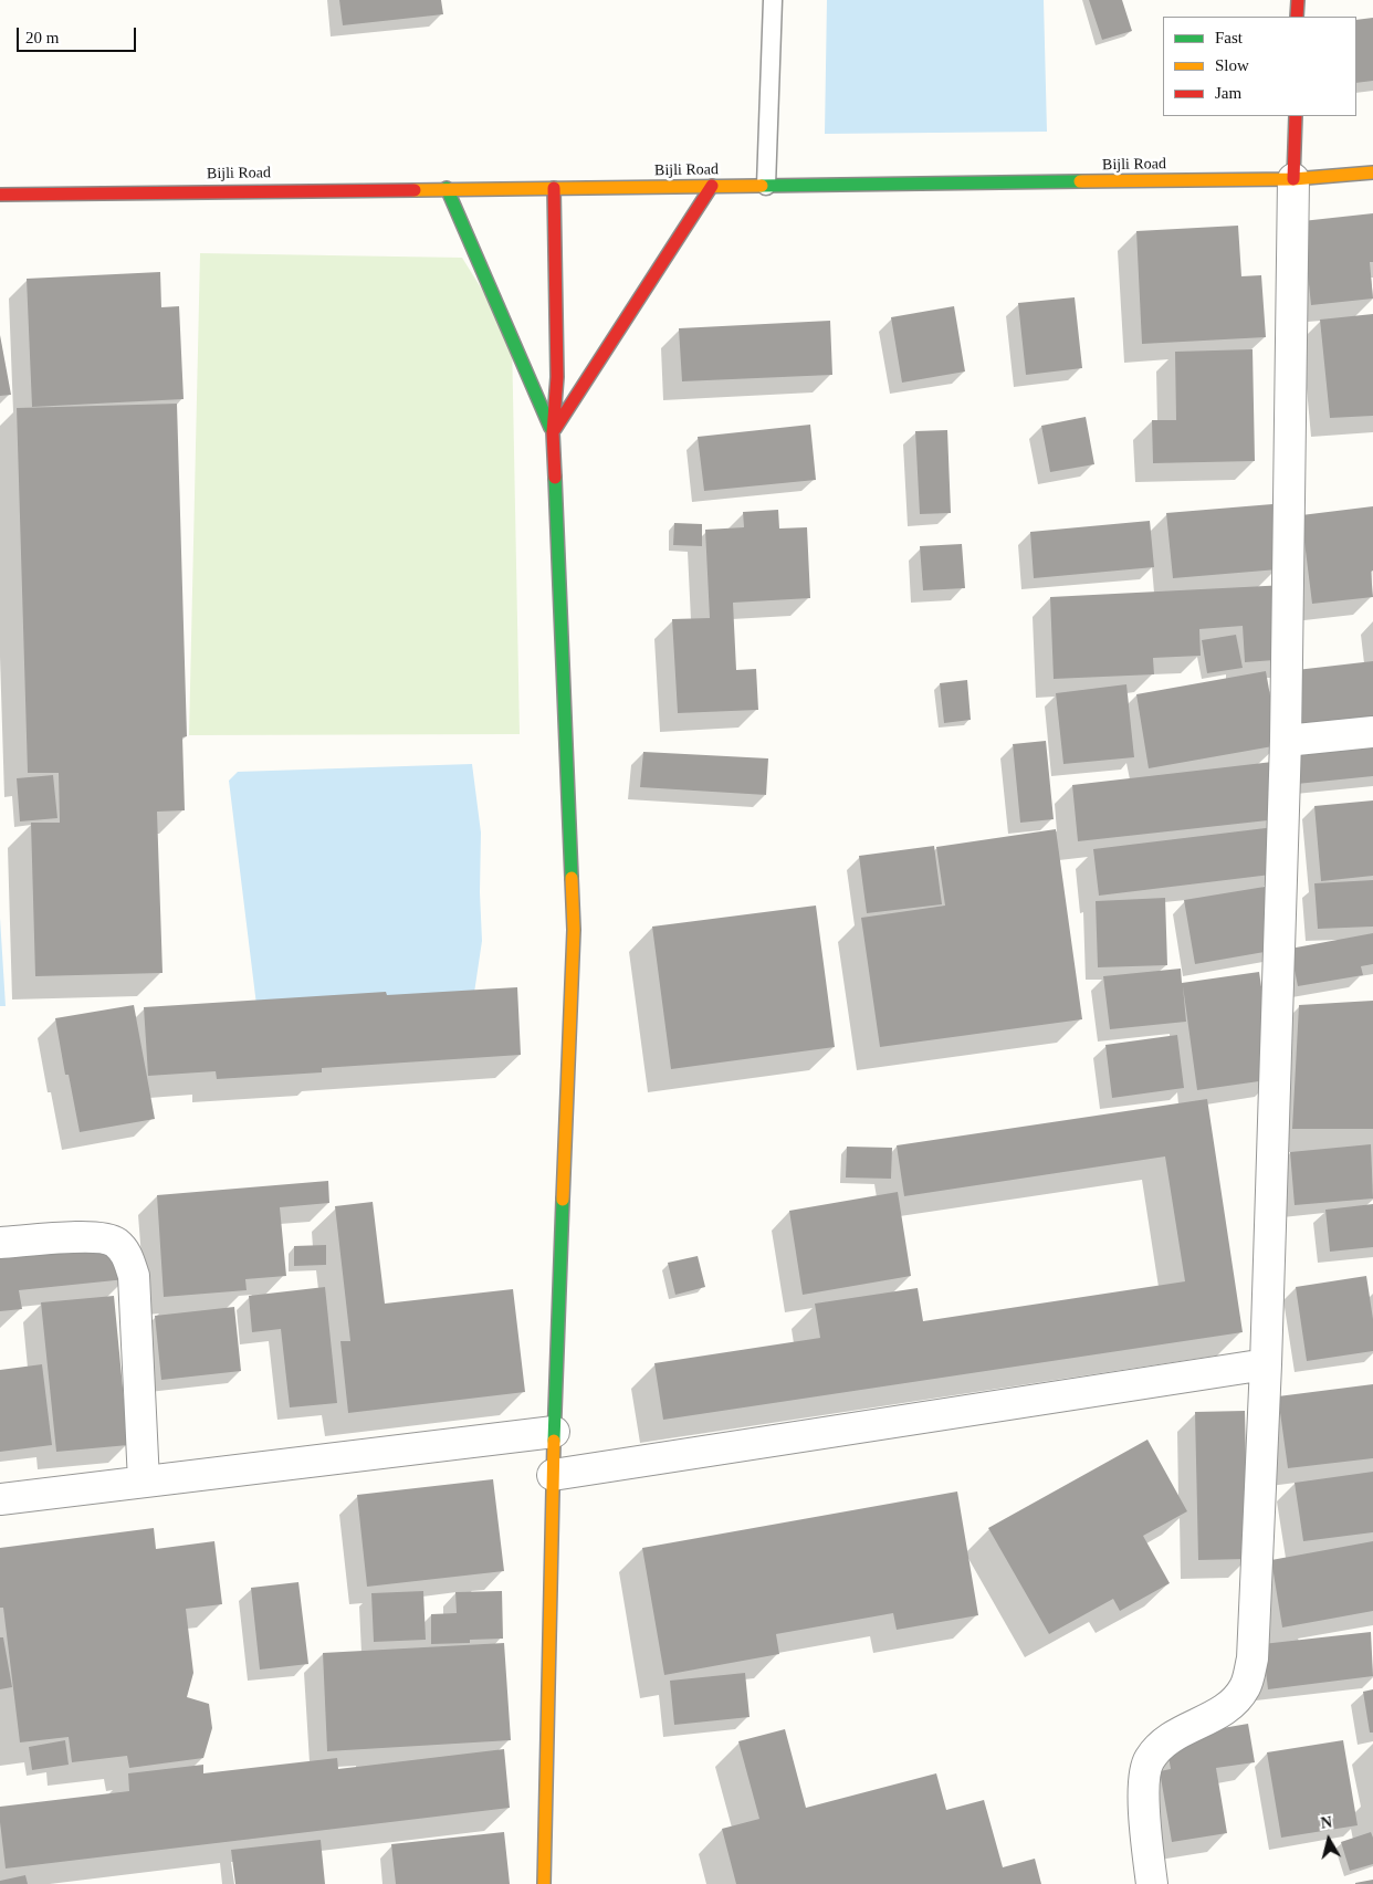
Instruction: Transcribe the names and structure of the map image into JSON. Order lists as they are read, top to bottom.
{
  "streets": {
    "street": ["Bijli Road"]
  },
  "legend": ["Fast", "Slow", "Jam"],
  "scale_bar": "20 m",
  "north": "top"
}
